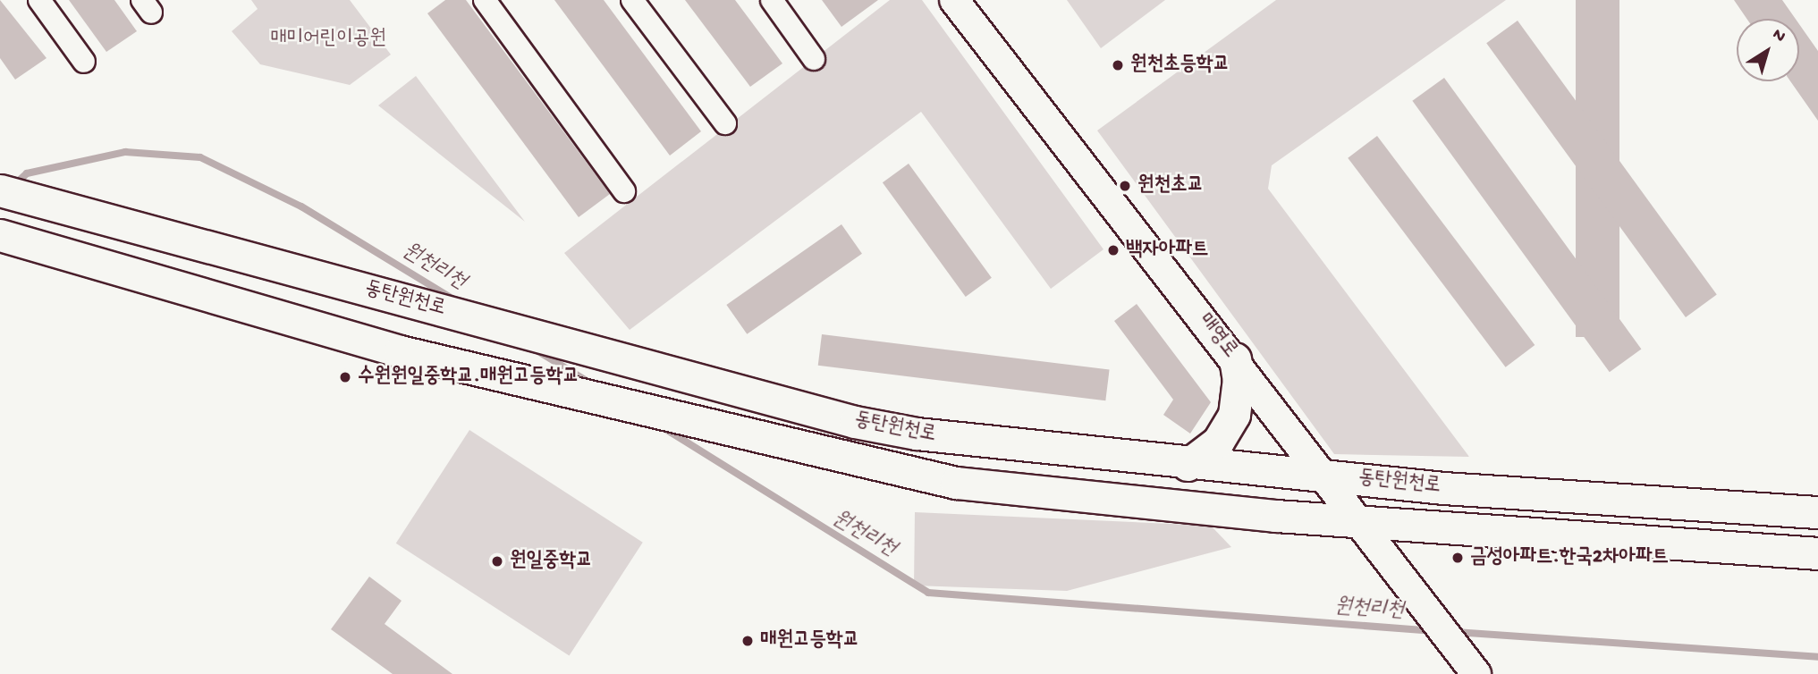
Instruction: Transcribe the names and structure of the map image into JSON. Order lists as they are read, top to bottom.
{
  "streets": {
    "main road": ["동탄원천로"],
    "street": ["매영로"]
  },
  "crossings": [
    ["동탄원천로", "매영로"]
  ],
  "water": ["원천리천"],
  "parks": ["매미어린이공원"],
  "places": [
    "원천초등학교",
    "원천초교",
    "백자아파트",
    "수원원일중학교.매원고등학교",
    "금성아파트.한국2차아파트",
    "원일중학교",
    "매원고등학교"
  ],
  "north": "top right"
}
